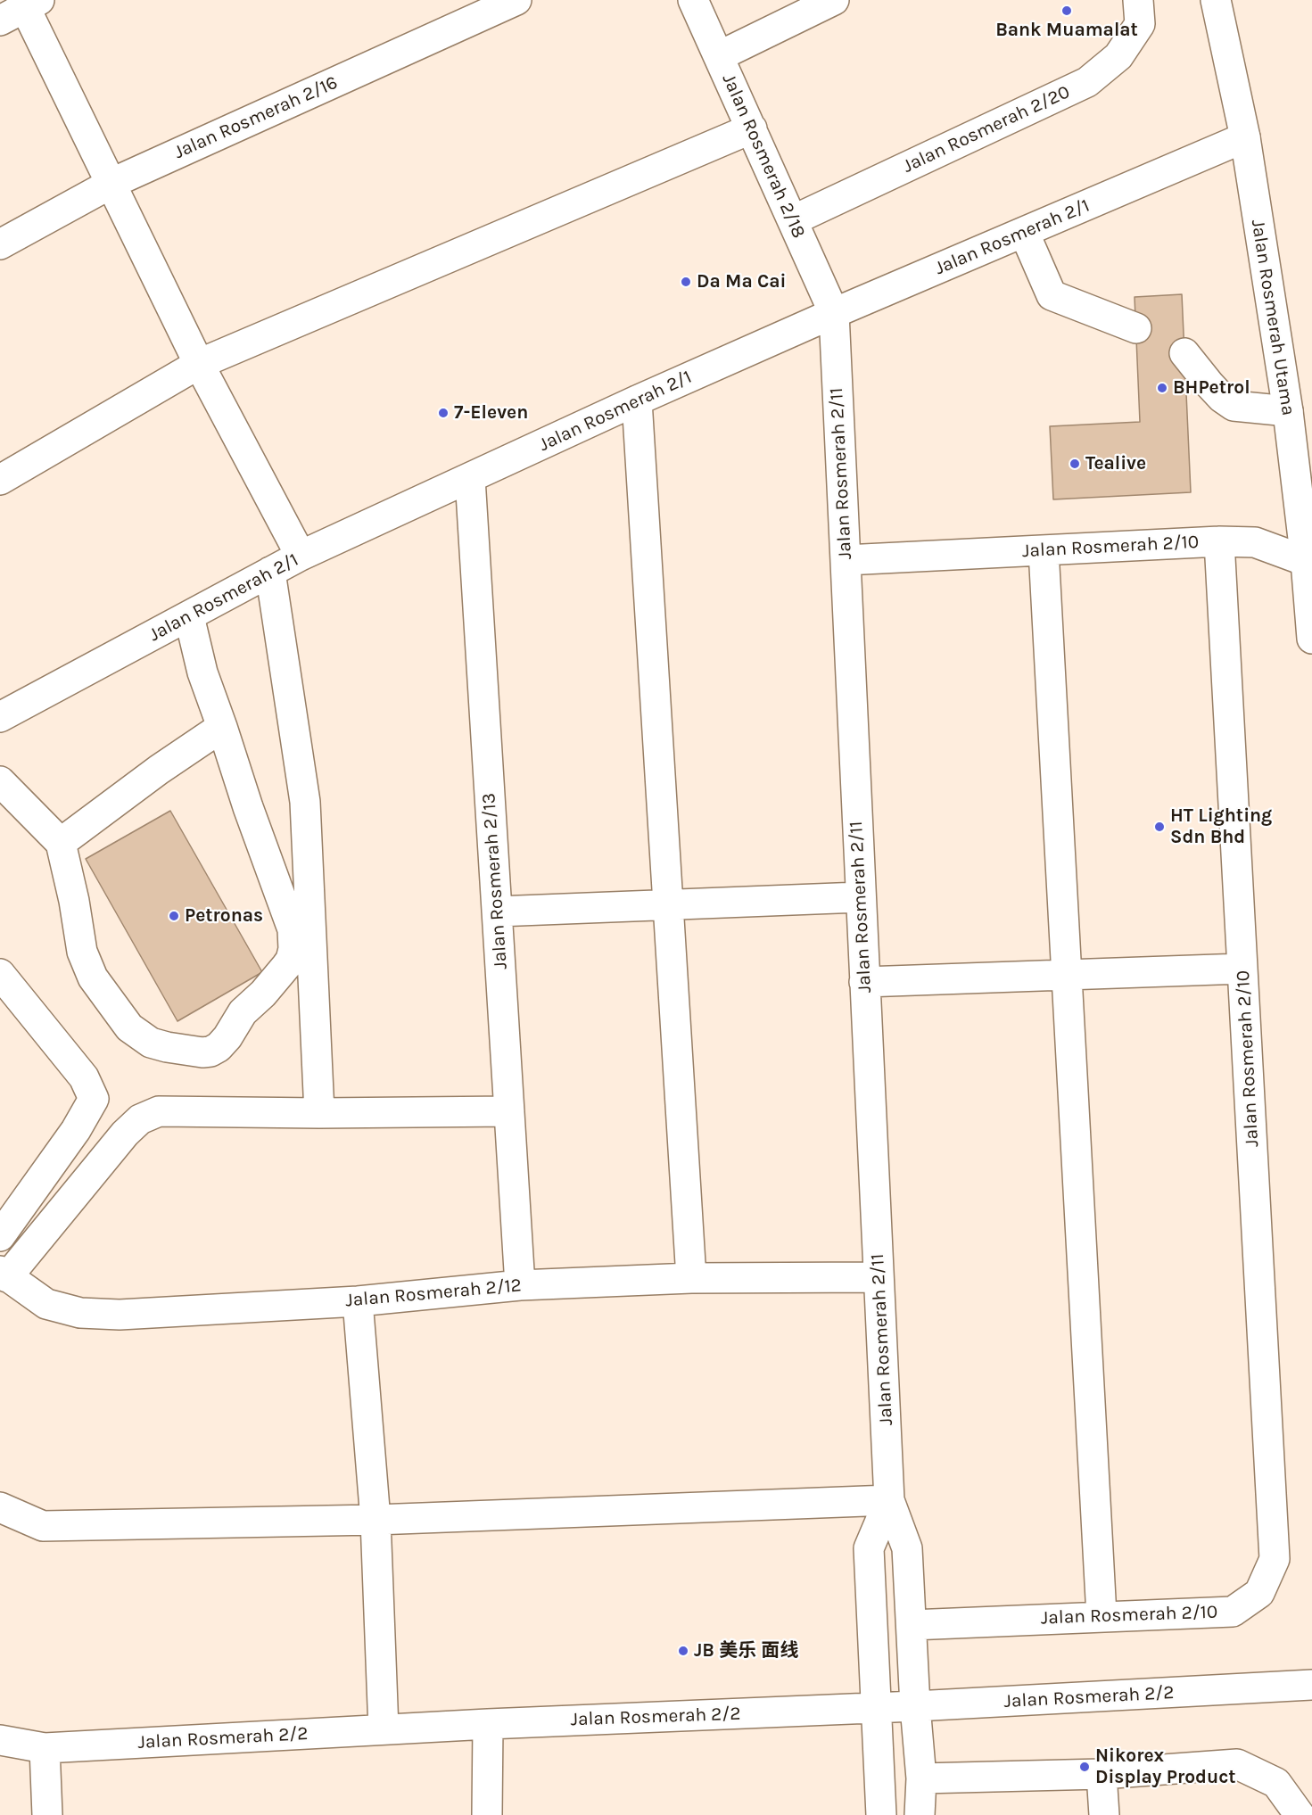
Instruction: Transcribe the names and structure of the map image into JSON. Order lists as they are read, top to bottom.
{
  "streets": {
    "street": [
      "Jalan Rosmerah 2/16",
      "Jalan Rosmerah 2/20",
      "Jalan Rosmerah 2/18",
      "Jalan Rosmerah 2/1",
      "Jalan Rosmerah Utama",
      "Jalan Rosmerah 2/11",
      "Jalan Rosmerah 2/10",
      "Jalan Rosmerah 2/13",
      "Jalan Rosmerah 2/12",
      "Jalan Rosmerah 2/2"
    ]
  },
  "crossings": [
    ["Jalan Rosmerah 2/20", "Jalan Rosmerah 2/18"],
    ["Jalan Rosmerah 2/18", "Jalan Rosmerah 2/1"],
    ["Jalan Rosmerah 2/18", "Jalan Rosmerah 2/11"],
    ["Jalan Rosmerah 2/1", "Jalan Rosmerah Utama"],
    ["Jalan Rosmerah 2/1", "Jalan Rosmerah 2/11"],
    ["Jalan Rosmerah 2/1", "Jalan Rosmerah 2/13"],
    ["Jalan Rosmerah 2/11", "Jalan Rosmerah 2/10"],
    ["Jalan Rosmerah 2/11", "Jalan Rosmerah 2/12"],
    ["Jalan Rosmerah 2/11", "Jalan Rosmerah 2/2"],
    ["Jalan Rosmerah 2/13", "Jalan Rosmerah 2/12"]
  ],
  "places": [
    "Bank Muamalat",
    "Da Ma Cai",
    "BHPetrol",
    "7-Eleven",
    "Tealive",
    "HT Lighting Sdn Bhd",
    "Petronas",
    "JB 美乐 面线",
    "Nikorex Display Product"
  ]
}
